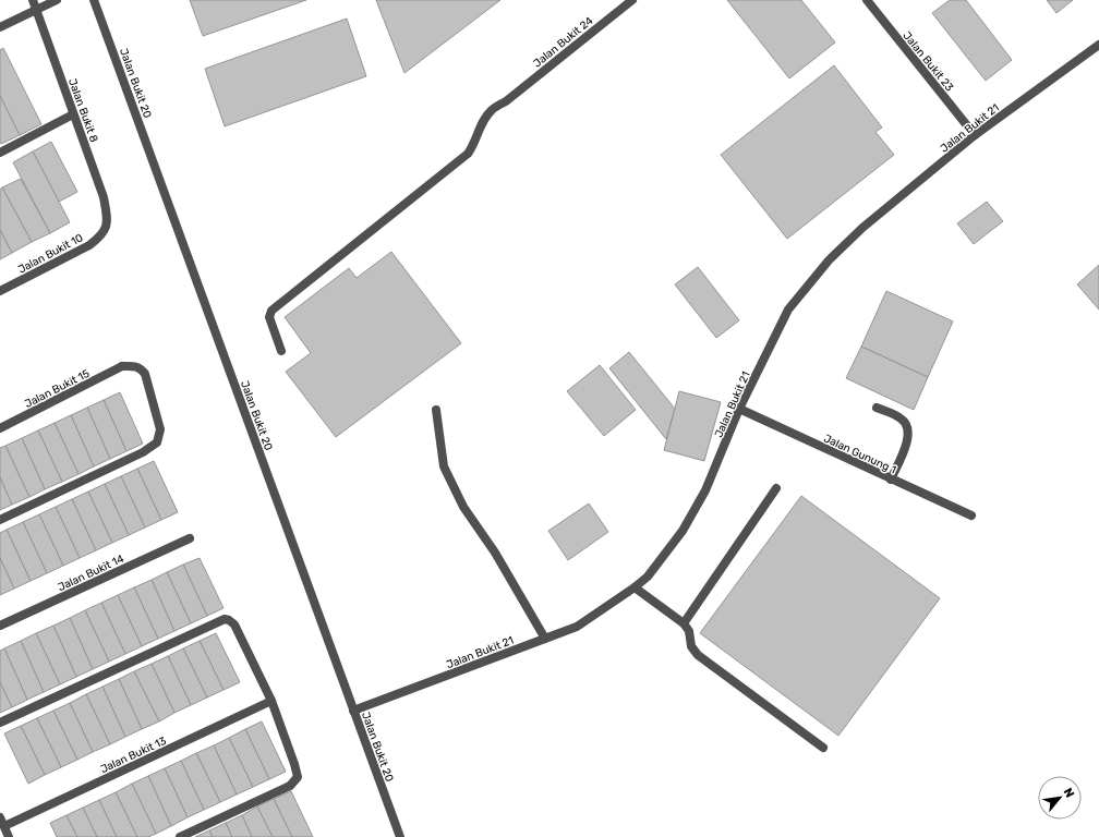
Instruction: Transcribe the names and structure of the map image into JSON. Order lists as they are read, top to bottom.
{
  "streets": {
    "street": [
      "Jalan Bukit 24",
      "Jalan Bukit 23",
      "Jalan Bukit 20",
      "Jalan Bukit 8",
      "Jalan Bukit 21",
      "Jalan Bukit 10",
      "Jalan Bukit 15",
      "Jalan Gunung 1",
      "Jalan Bukit 14",
      "Jalan Bukit 13"
    ]
  },
  "crossings": [
    ["Jalan Bukit 23", "Jalan Bukit 21"],
    ["Jalan Bukit 20", "Jalan Bukit 21"],
    ["Jalan Bukit 8", "Jalan Bukit 10"],
    ["Jalan Bukit 21", "Jalan Gunung 1"]
  ],
  "north": "top right"
}
